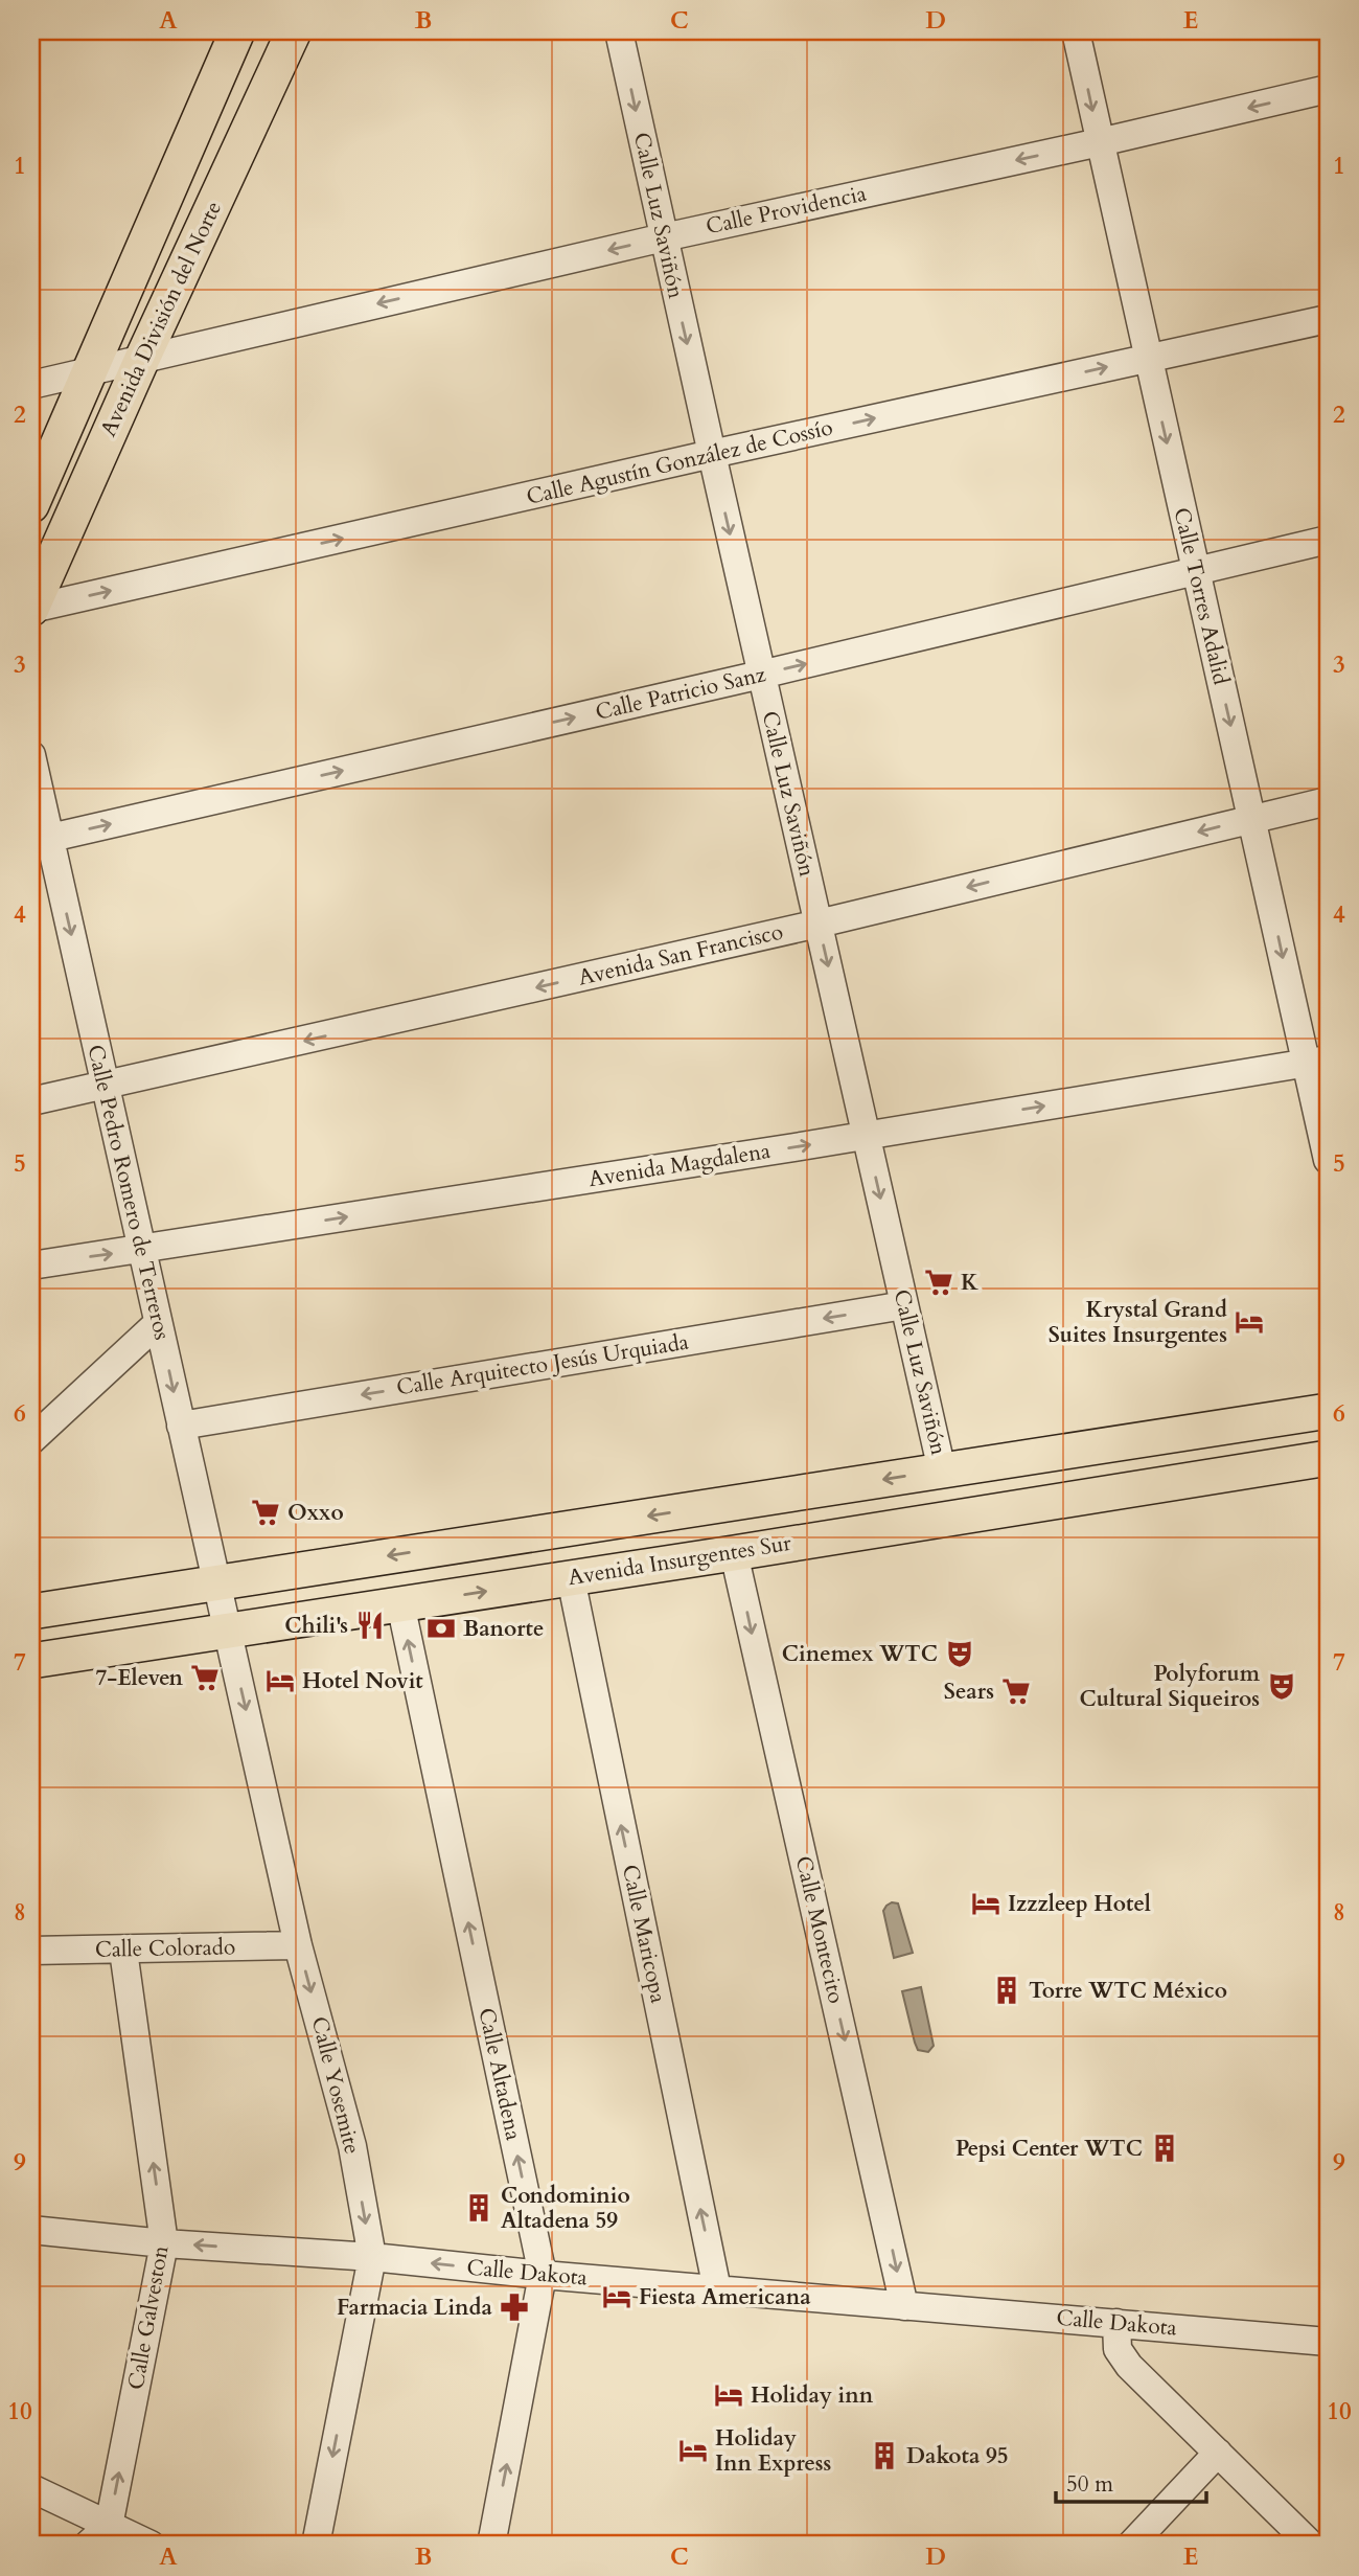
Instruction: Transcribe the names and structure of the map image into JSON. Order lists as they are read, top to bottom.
{
  "streets": {
    "main road": ["Avenida División del Norte", "Avenida Insurgentes Sur"],
    "street": [
      "Calle Providencia",
      "Calle Luz Saviñón",
      "Calle Agustín González de Cossío",
      "Calle Torres Adalid",
      "Calle Patricio Sanz",
      "Avenida San Francisco",
      "Avenida Magdalena",
      "Calle Pedro Romero de Terreros",
      "Calle Arquitecto Jesús Urquiada",
      "Calle Montecito",
      "Calle Maricopa",
      "Calle Colorado",
      "Calle Altadena",
      "Calle Yosemite",
      "Calle Dakota",
      "Calle Galveston"
    ]
  },
  "crossings": [
    ["Calle Providencia", "Calle Luz Saviñón"],
    ["Calle Providencia", "Avenida División del Norte"],
    ["Calle Providencia", "Calle Torres Adalid"],
    ["Calle Luz Saviñón", "Calle Agustín González de Cossío"],
    ["Calle Luz Saviñón", "Calle Patricio Sanz"],
    ["Calle Luz Saviñón", "Avenida San Francisco"],
    ["Calle Luz Saviñón", "Avenida Magdalena"],
    ["Calle Luz Saviñón", "Calle Arquitecto Jesús Urquiada"],
    ["Avenida División del Norte", "Calle Agustín González de Cossío"],
    ["Calle Agustín González de Cossío", "Calle Torres Adalid"],
    ["Calle Torres Adalid", "Calle Patricio Sanz"],
    ["Calle Torres Adalid", "Avenida San Francisco"],
    ["Calle Torres Adalid", "Avenida Magdalena"],
    ["Calle Patricio Sanz", "Calle Pedro Romero de Terreros"],
    ["Avenida San Francisco", "Calle Pedro Romero de Terreros"],
    ["Avenida Magdalena", "Calle Pedro Romero de Terreros"],
    ["Calle Pedro Romero de Terreros", "Calle Arquitecto Jesús Urquiada"],
    ["Calle Pedro Romero de Terreros", "Avenida Insurgentes Sur"],
    ["Calle Pedro Romero de Terreros", "Calle Yosemite"],
    ["Avenida Insurgentes Sur", "Calle Montecito"],
    ["Avenida Insurgentes Sur", "Calle Maricopa"],
    ["Avenida Insurgentes Sur", "Calle Altadena"],
    ["Avenida Insurgentes Sur", "Calle Yosemite"],
    ["Calle Montecito", "Calle Dakota"],
    ["Calle Maricopa", "Calle Dakota"],
    ["Calle Colorado", "Calle Yosemite"],
    ["Calle Colorado", "Calle Galveston"],
    ["Calle Altadena", "Calle Dakota"],
    ["Calle Yosemite", "Calle Dakota"],
    ["Calle Dakota", "Calle Galveston"]
  ],
  "one_way": [
    "Calle Providencia",
    "Calle Luz Saviñón",
    "Calle Agustín González de Cossío",
    "Calle Torres Adalid",
    "Calle Patricio Sanz",
    "Avenida San Francisco",
    "Avenida Magdalena",
    "Calle Pedro Romero de Terreros",
    "Calle Arquitecto Jesús Urquiada",
    "Calle Montecito",
    "Calle Maricopa",
    "Calle Altadena",
    "Calle Yosemite",
    "Calle Galveston"
  ],
  "places": {
    "supermarket": [
      "K",
      "Oxxo",
      "7-Eleven",
      "Sears"
    ],
    "hotel": [
      "Krystal Grand Suites Insurgentes",
      "Hotel Novit",
      "Izzzleep Hotel",
      "Fiesta Americana",
      "Holiday inn",
      "Holiday Inn Express"
    ],
    "restaurant": ["Chili's"],
    "bank": ["Banorte"],
    "theatre": ["Cinemex WTC", "Polyforum Cultural Siqueiros"],
    "building": [
      "Torre WTC México",
      "Pepsi Center WTC",
      "Condominio Altadena 59",
      "Dakota 95"
    ],
    "pharmacy": ["Farmacia Linda"]
  },
  "scale_bar": "50 m",
  "grid": {
    "columns": [
      "A",
      "B",
      "C",
      "D",
      "E"
    ],
    "rows": [
      "1",
      "2",
      "3",
      "4",
      "5",
      "6",
      "7",
      "8",
      "9",
      "10"
    ]
  }
}
